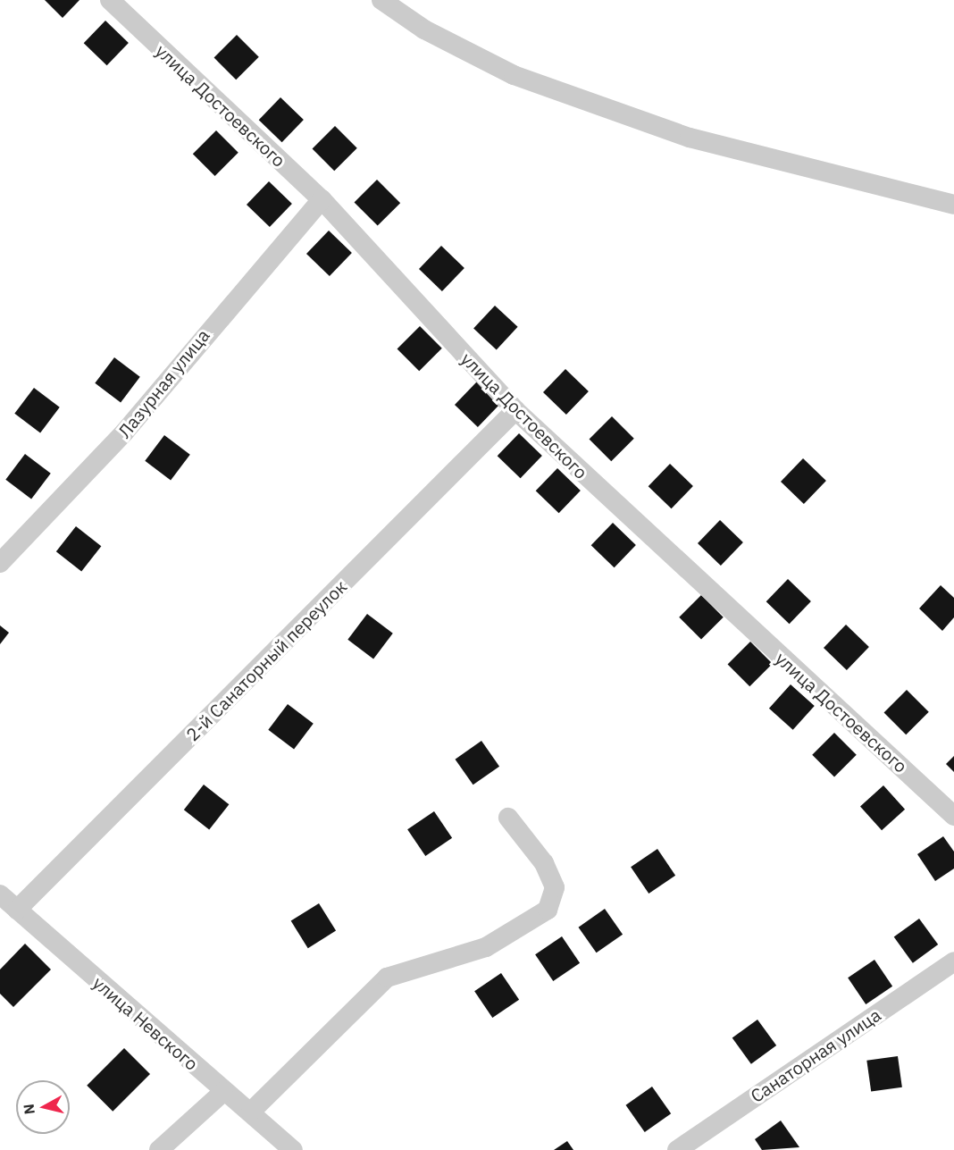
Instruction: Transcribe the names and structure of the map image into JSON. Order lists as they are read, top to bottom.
{
  "streets": {
    "street": [
      "улица Достоевского",
      "Лазурная улица",
      "2-й Санаторный переулок",
      "улица Невского",
      "Санаторная улица"
    ]
  },
  "crossings": [
    ["улица Достоевского", "Лазурная улица"],
    ["улица Достоевского", "2-й Санаторный переулок"],
    ["2-й Санаторный переулок", "улица Невского"]
  ],
  "north": "left"
}
